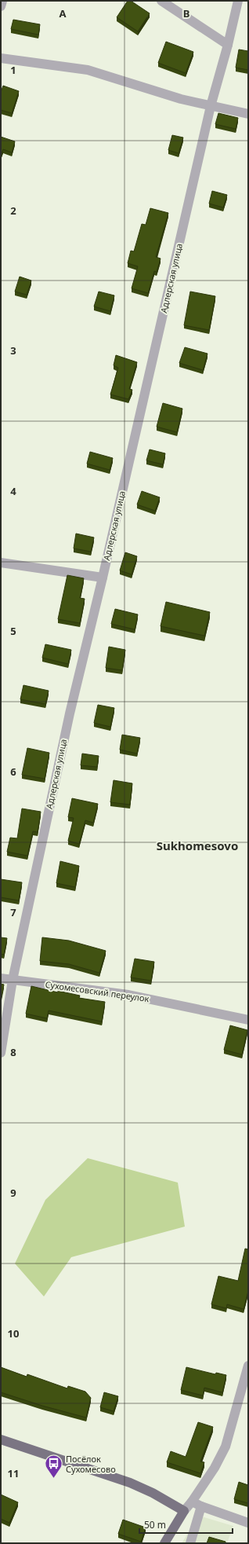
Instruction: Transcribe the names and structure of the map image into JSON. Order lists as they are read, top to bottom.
{
  "streets": {
    "street": ["Адлерская улица", "Сухомесовский переулок"]
  },
  "crossings": [
    ["Адлерская улица", "Сухомесовский переулок"]
  ],
  "districts": ["Sukhomesovo"],
  "places": {
    "bus stop": ["Посёлок Сухомесово"]
  },
  "scale_bar": "50 m",
  "grid": {
    "columns": ["A", "B"],
    "rows": [
      "1",
      "2",
      "3",
      "4",
      "5",
      "6",
      "7",
      "8",
      "9",
      "10",
      "11"
    ]
  }
}
